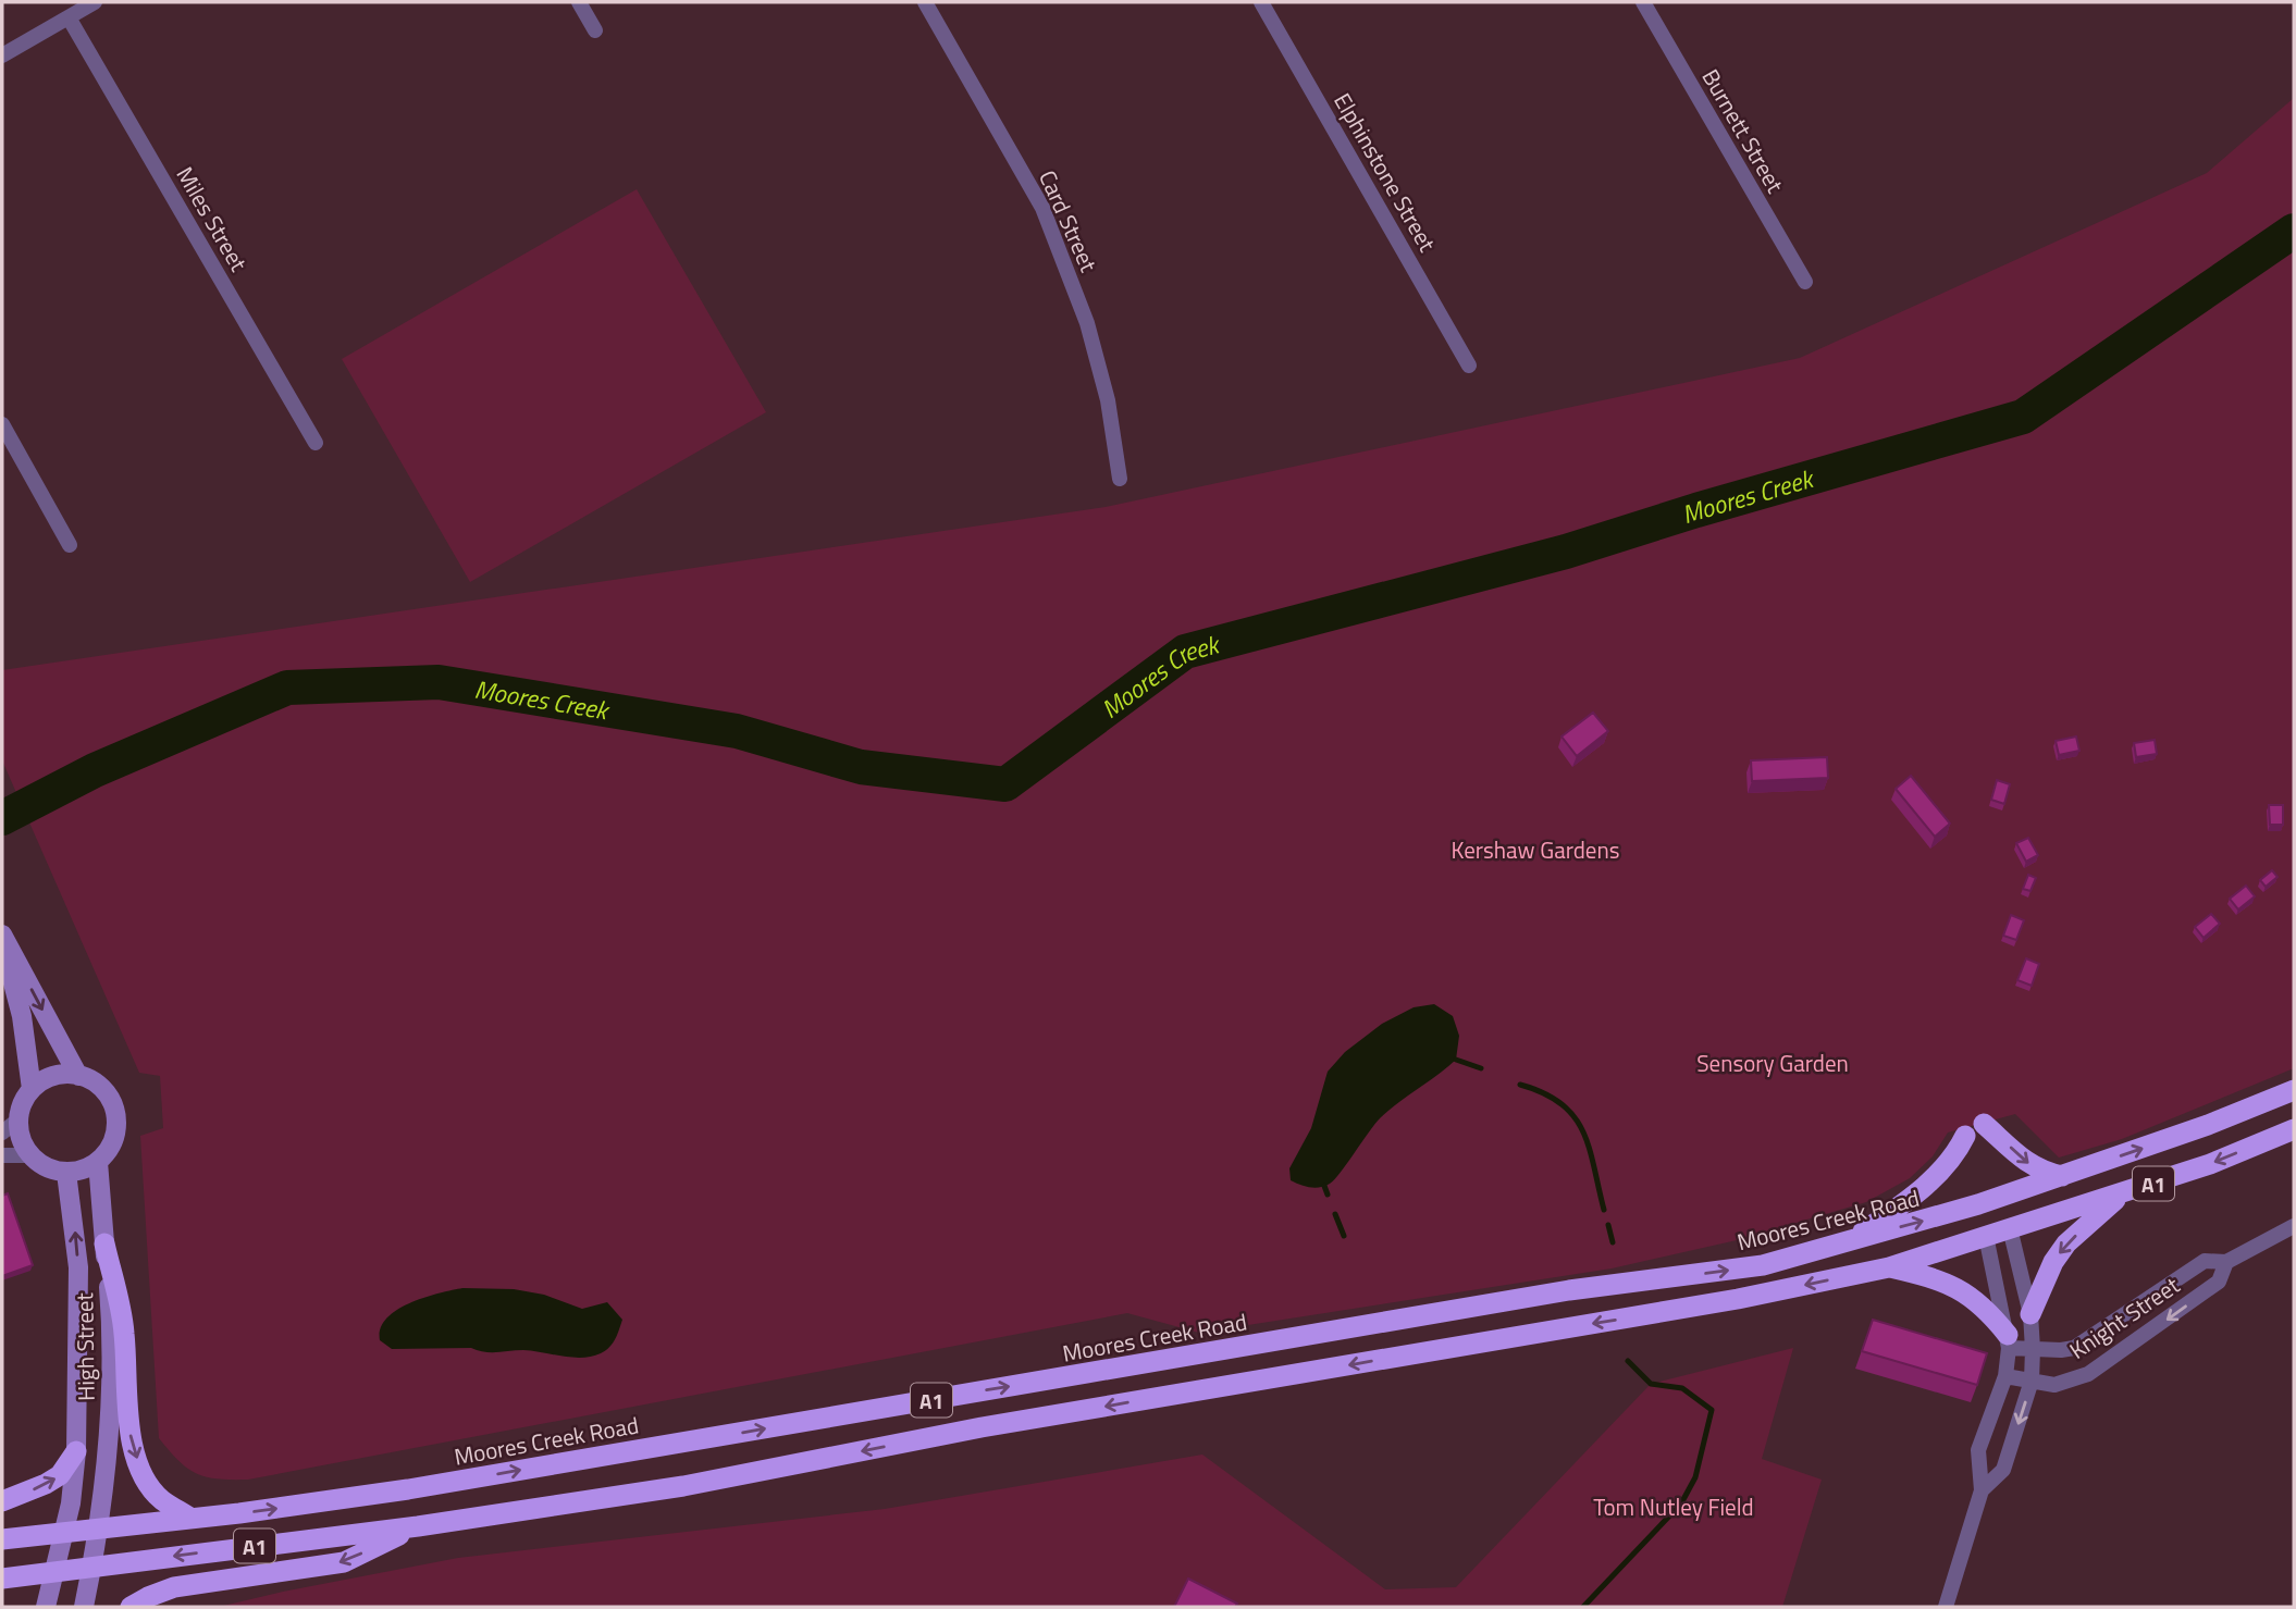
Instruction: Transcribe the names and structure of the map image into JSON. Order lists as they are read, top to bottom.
{
  "streets": {
    "highway": ["A1", "Moores Creek Road", "Knight Street"],
    "main road": ["High Street"],
    "street": [
      "Burnett Street",
      "Elphinstone Street",
      "Miles Street",
      "Card Street"
    ]
  },
  "crossings": [
    ["A1", "Knight Street"],
    ["A1", "High Street"],
    ["Moores Creek Road", "Knight Street"],
    ["Moores Creek Road", "High Street"]
  ],
  "water": ["Moores Creek"],
  "parks": ["Kershaw Gardens", "Sensory Garden", "Tom Nutley Field"]
}
